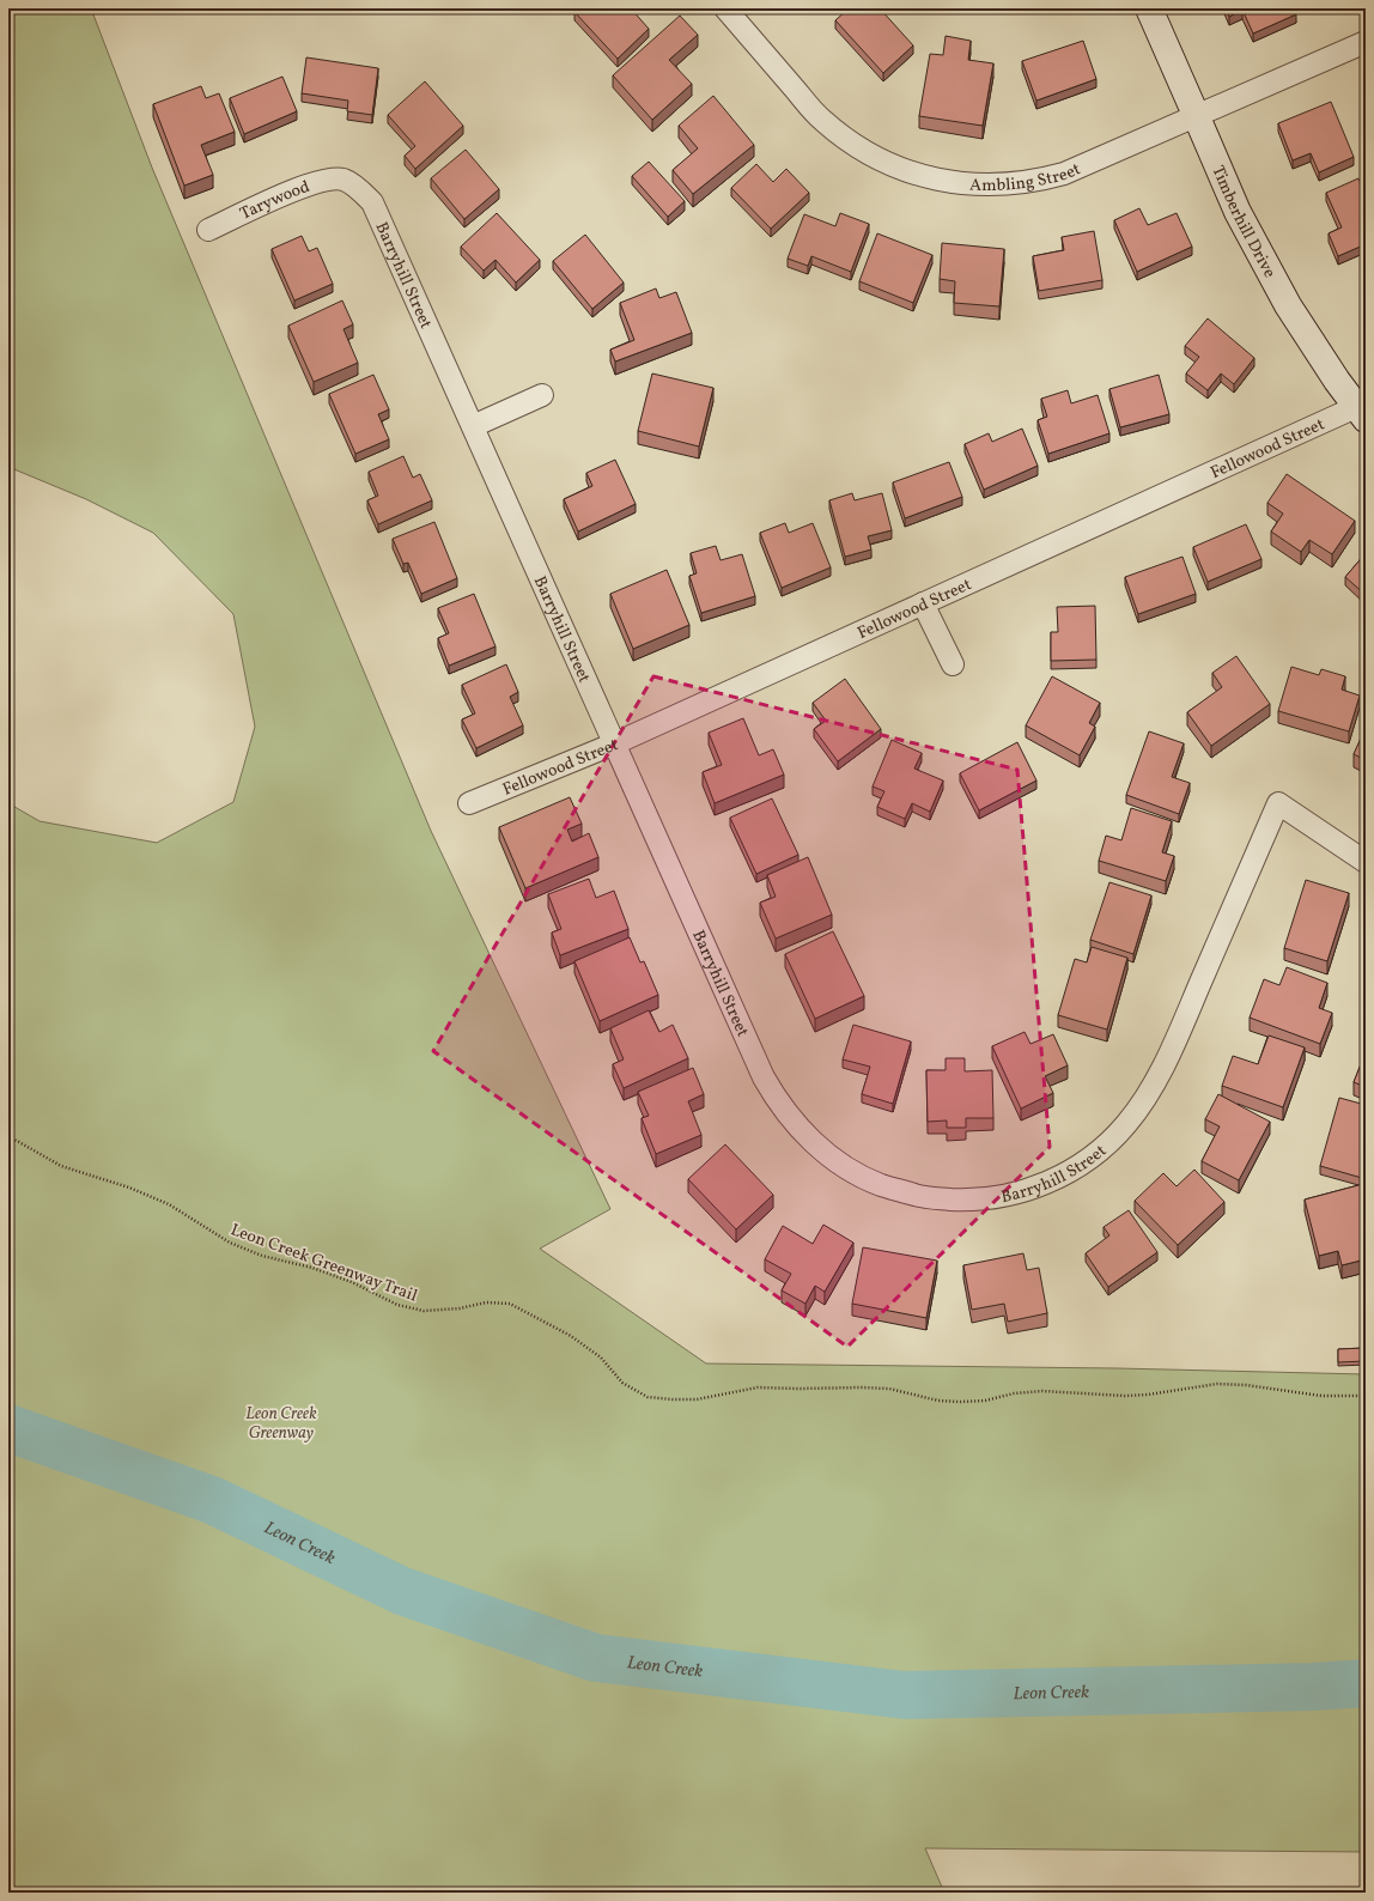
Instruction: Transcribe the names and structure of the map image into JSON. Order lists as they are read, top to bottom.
{
  "streets": {
    "street": [
      "Ambling Street",
      "Tarywood",
      "Timberhill Drive",
      "Barryhill Street",
      "Fellowood Street"
    ],
    "path": ["Leon Creek Greenway Trail"]
  },
  "crossings": [
    ["Ambling Street", "Timberhill Drive"],
    ["Tarywood", "Barryhill Street"],
    ["Timberhill Drive", "Fellowood Street"],
    ["Barryhill Street", "Fellowood Street"]
  ],
  "water": ["Leon Creek"],
  "parks": ["Leon Creek Greenway"]
}
